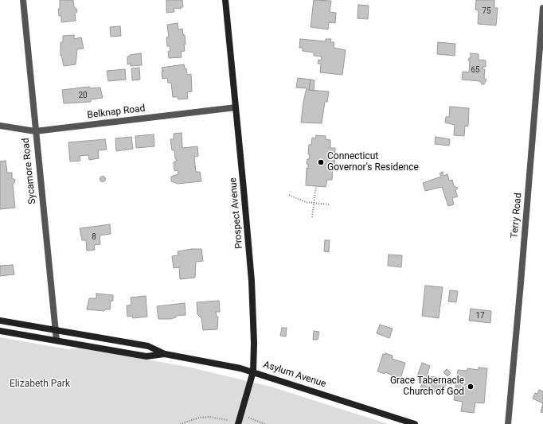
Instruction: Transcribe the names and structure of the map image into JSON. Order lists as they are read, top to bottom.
{
  "streets": {
    "main road": ["Prospect Avenue", "Asylum Avenue"],
    "street": ["Belknap Road", "Sycamore Road", "Terry Road"]
  },
  "crossings": [
    ["Belknap Road", "Sycamore Road"],
    ["Belknap Road", "Prospect Avenue"],
    ["Sycamore Road", "Asylum Avenue"],
    ["Prospect Avenue", "Asylum Avenue"]
  ],
  "parks": ["Elizabeth Park"],
  "places": ["Connecticut Governor's Residence", "Grace Tabernacle Church of God"],
  "house_numbers": [
    "75",
    "65",
    "20",
    "8",
    "17"
  ]
}
